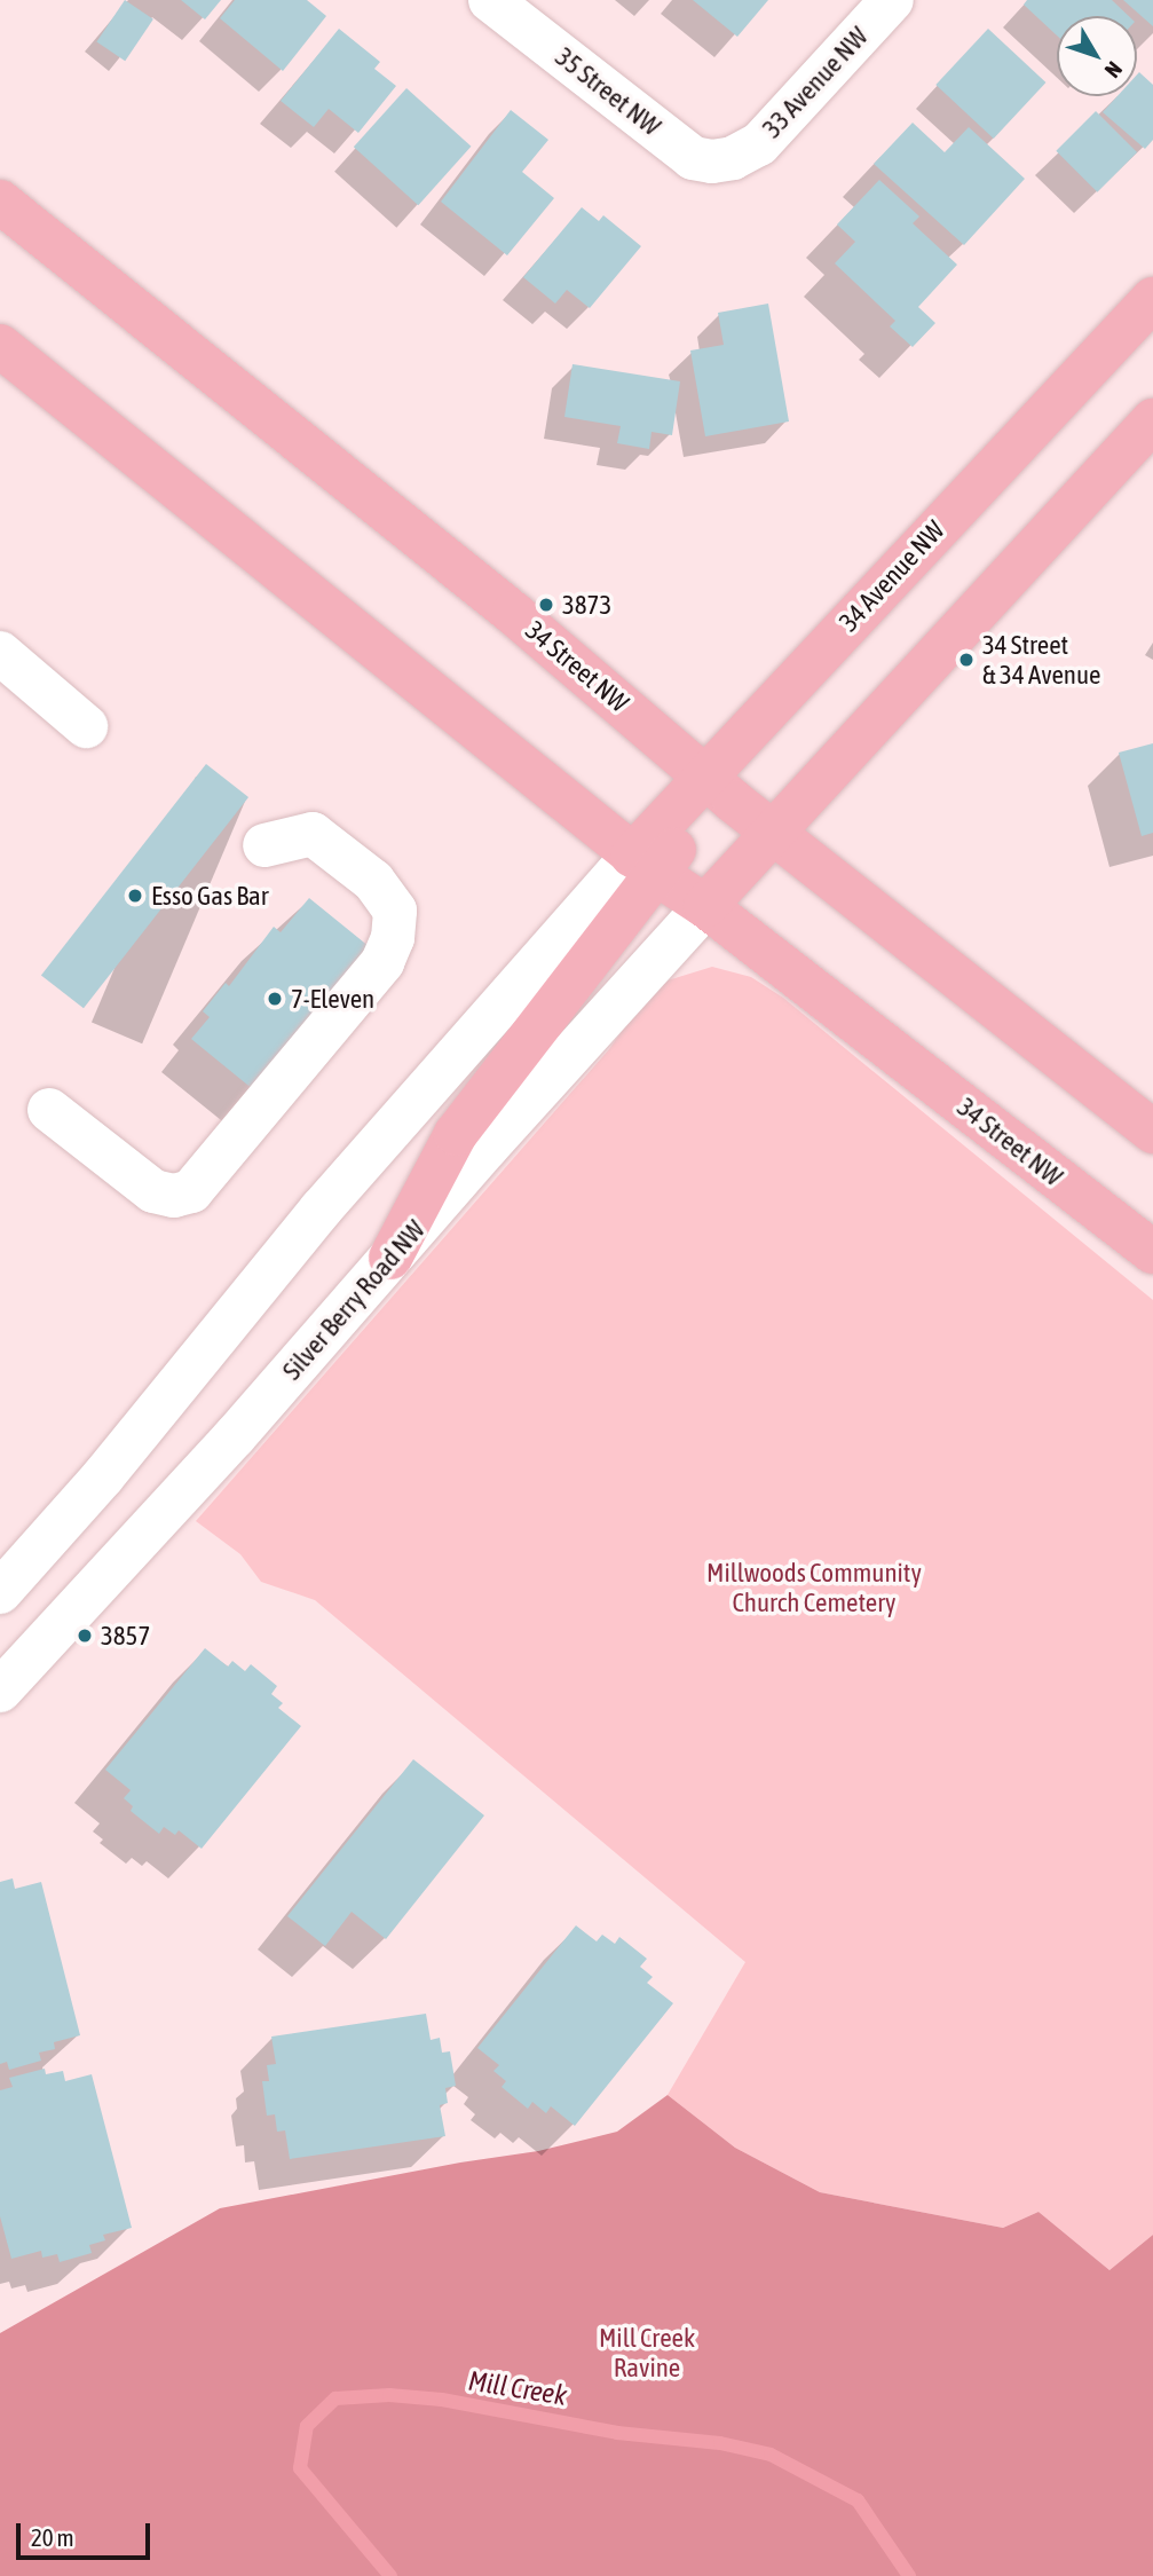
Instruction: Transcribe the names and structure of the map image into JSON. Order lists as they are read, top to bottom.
{
  "streets": {
    "main road": ["34 Avenue NW", "34 Street NW"],
    "street": ["33 Avenue NW", "35 Street NW", "Silver Berry Road NW"]
  },
  "crossings": [
    ["33 Avenue NW", "35 Street NW"],
    ["34 Avenue NW", "34 Street NW"],
    ["34 Street NW", "Silver Berry Road NW"]
  ],
  "water": ["Mill Creek"],
  "parks": ["Millwoods Community Church Cemetery", "Mill Creek Ravine"],
  "places": [
    "3873",
    "34 Street & 34 Avenue",
    "Esso Gas Bar",
    "7-Eleven",
    "3857"
  ],
  "scale_bar": "20 m",
  "north": "bottom right"
}
